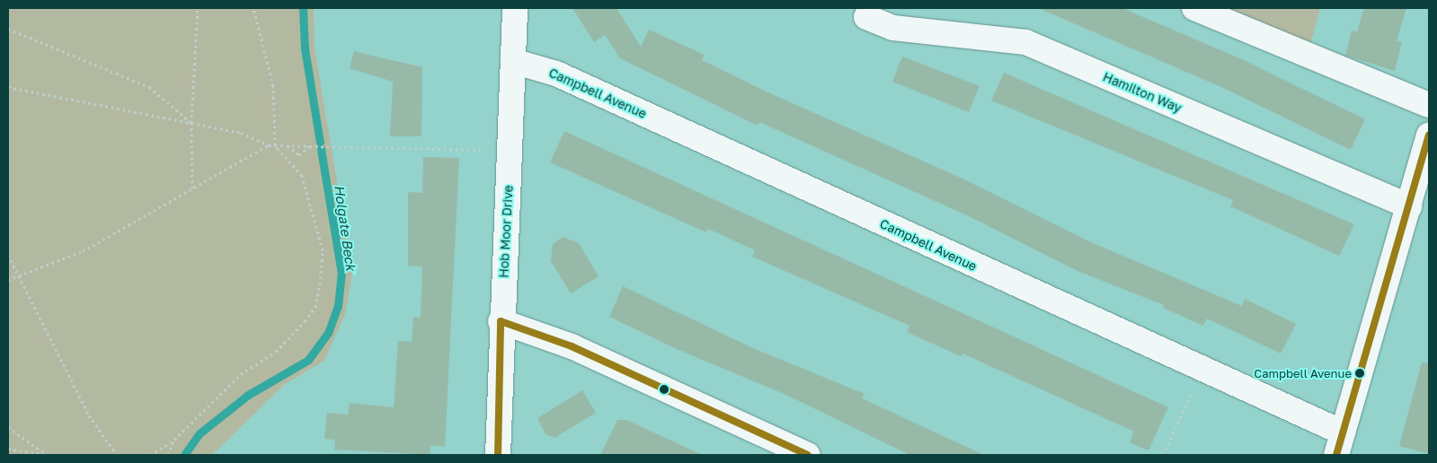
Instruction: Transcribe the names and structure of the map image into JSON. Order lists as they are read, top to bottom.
{
  "streets": {
    "street": ["Hamilton Way", "Campbell Avenue", "Hob Moor Drive"]
  },
  "crossings": [
    ["Campbell Avenue", "Hob Moor Drive"]
  ],
  "water": ["Holgate Beck"],
  "places": ["Campbell Avenue"]
}
